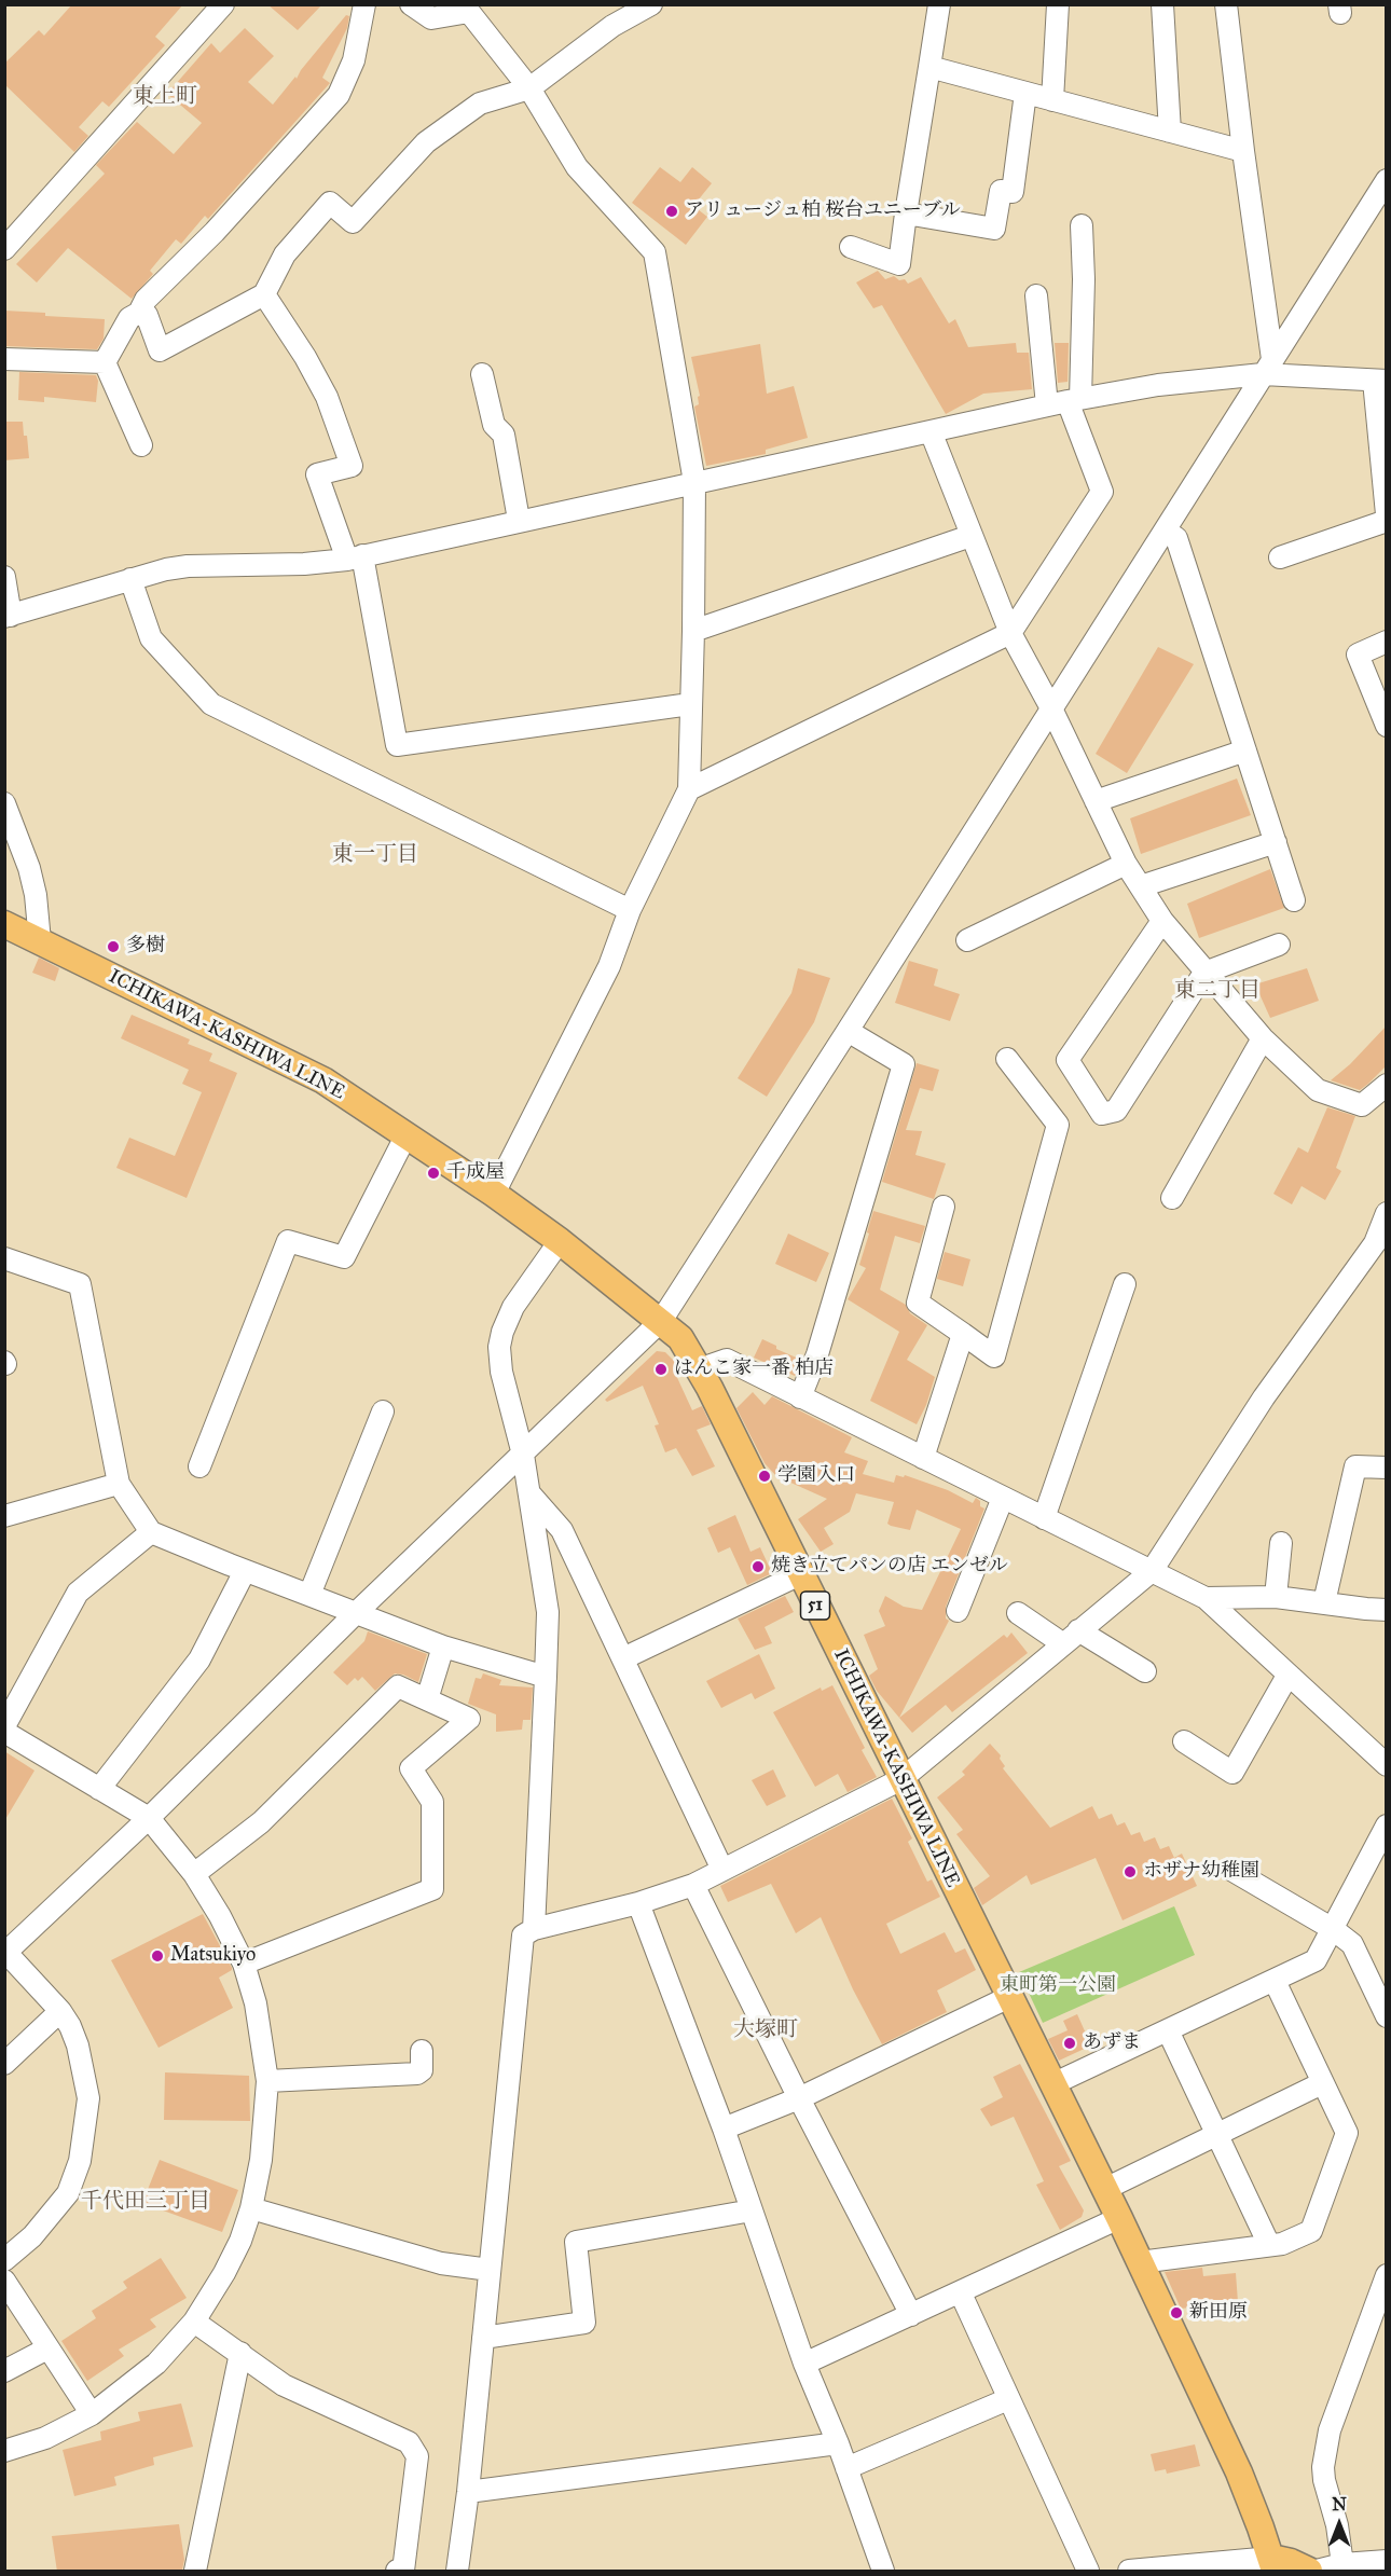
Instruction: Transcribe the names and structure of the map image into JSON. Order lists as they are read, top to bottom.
{
  "streets": {
    "main road": ["ICHIKAWA-KASHIWA LINE", "51"]
  },
  "districts": [
    "東上町",
    "東一丁目",
    "東二丁目",
    "大塚町",
    "千代田三丁目"
  ],
  "parks": ["東町第一公園"],
  "places": [
    "アリュージュ柏 桜台ユニーブル",
    "多樹",
    "千成屋",
    "はんこ家一番 柏店",
    "学園入口",
    "焼き立てパンの店 エンゼル",
    "ホザナ幼稚園",
    "Matsukiyo",
    "あずま",
    "新田原"
  ],
  "north": "top"
}
